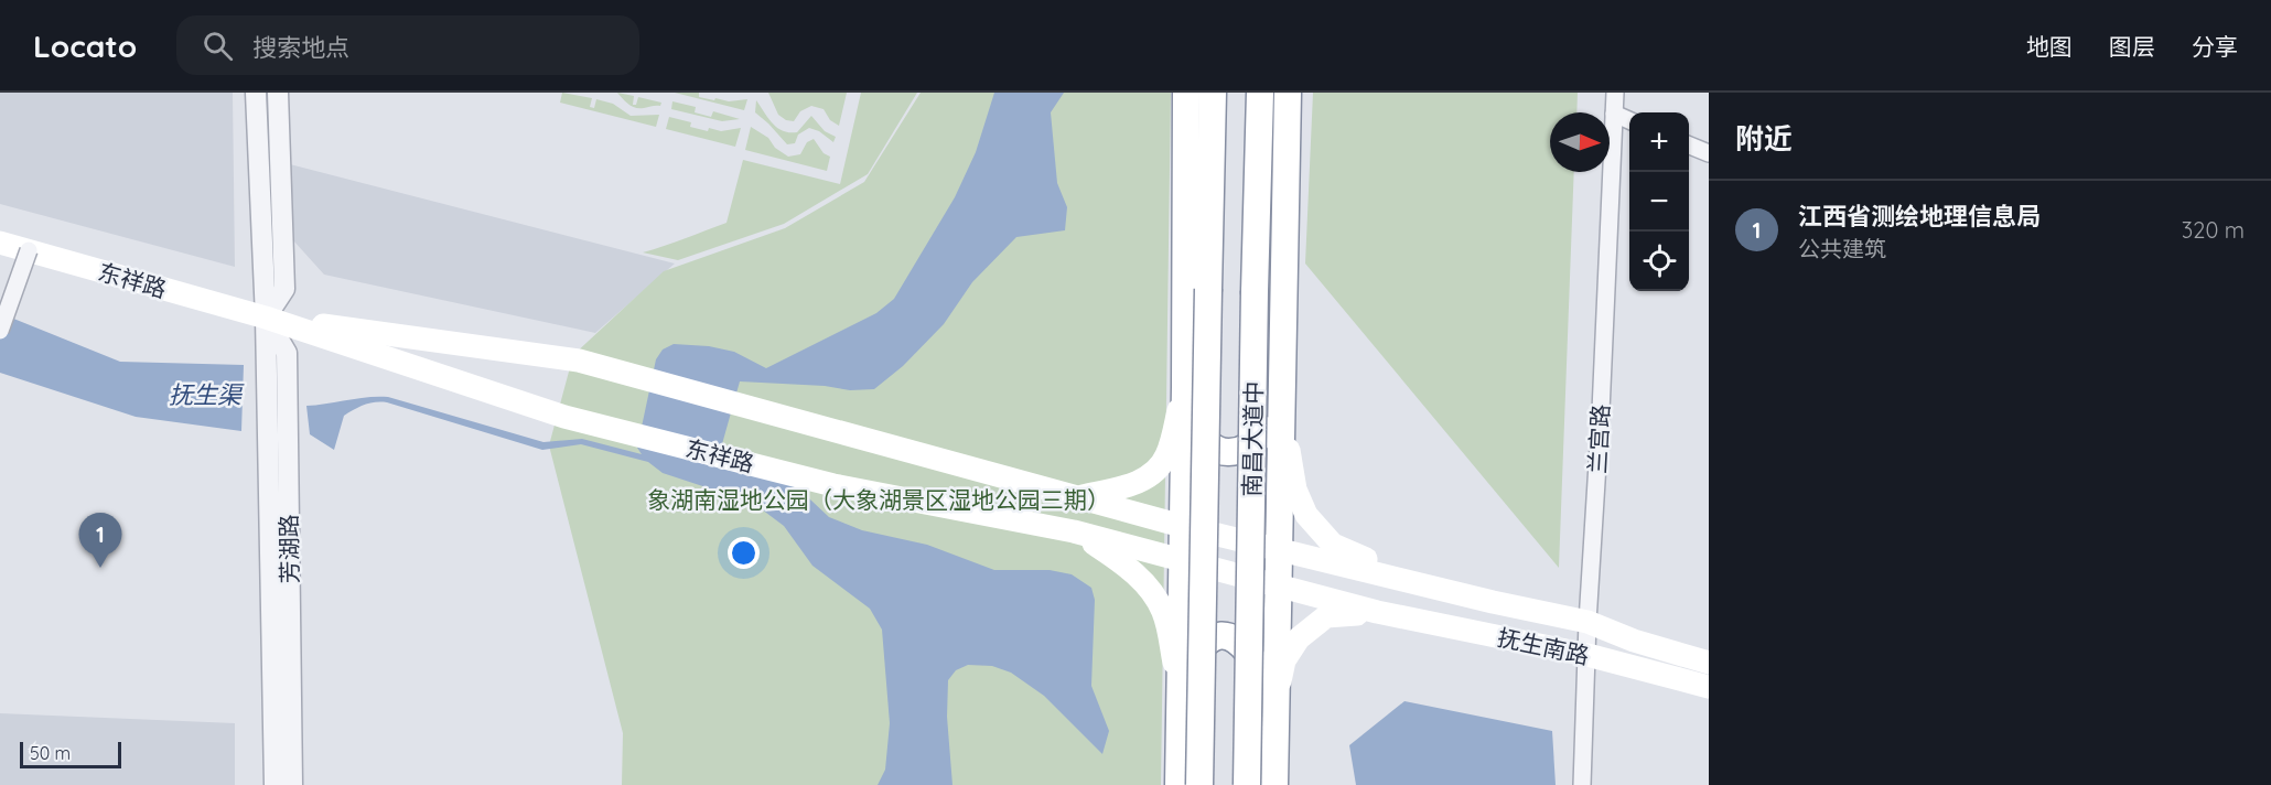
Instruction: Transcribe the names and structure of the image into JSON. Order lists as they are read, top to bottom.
{
  "streets": {
    "highway": ["南昌大道中"],
    "main road": ["东祥路", "抚生南路"],
    "street": ["兰宫路", "芳湖路"]
  },
  "crossings": [
    ["东祥路", "芳湖路"],
    ["东祥路", "抚生南路"],
    ["兰宫路", "抚生南路"]
  ],
  "water": ["抚生渠"],
  "parks": ["象湖南湿地公园（大象湖景区湿地公园三期）"],
  "scale_bar": "50 m",
  "north": "right",
  "page": {
    "header": "Locato",
    "search": "搜索地点",
    "nav": ["地图", "图层", "分享"],
    "heading": "附近",
    "map_buttons": ["+", "−"],
    "list": [
      {
        "mark": "1",
        "name": "江西省测绘地理信息局",
        "note": "公共建筑",
        "value": "320 m"
      }
    ],
    "pins": "1",
    "scale": "50 m"
  }
}
